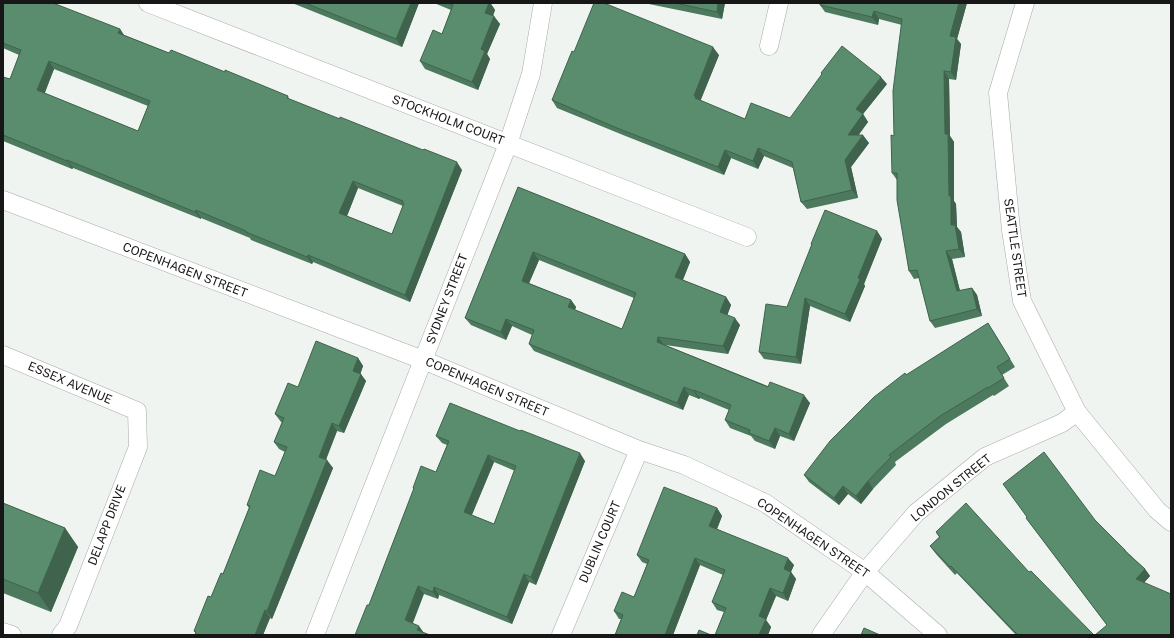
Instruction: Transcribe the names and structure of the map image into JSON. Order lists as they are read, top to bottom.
{
  "streets": {
    "street": [
      "STOCKHOLM COURT",
      "SEATTLE STREET",
      "COPENHAGEN STREET",
      "SYDNEY STREET",
      "ESSEX AVENUE",
      "LONDON STREET",
      "DELAPP DRIVE",
      "DUBLIN COURT"
    ]
  },
  "crossings": [
    ["STOCKHOLM COURT", "SYDNEY STREET"],
    ["SEATTLE STREET", "LONDON STREET"],
    ["COPENHAGEN STREET", "SYDNEY STREET"],
    ["COPENHAGEN STREET", "LONDON STREET"],
    ["COPENHAGEN STREET", "DUBLIN COURT"],
    ["ESSEX AVENUE", "DELAPP DRIVE"]
  ]
}
